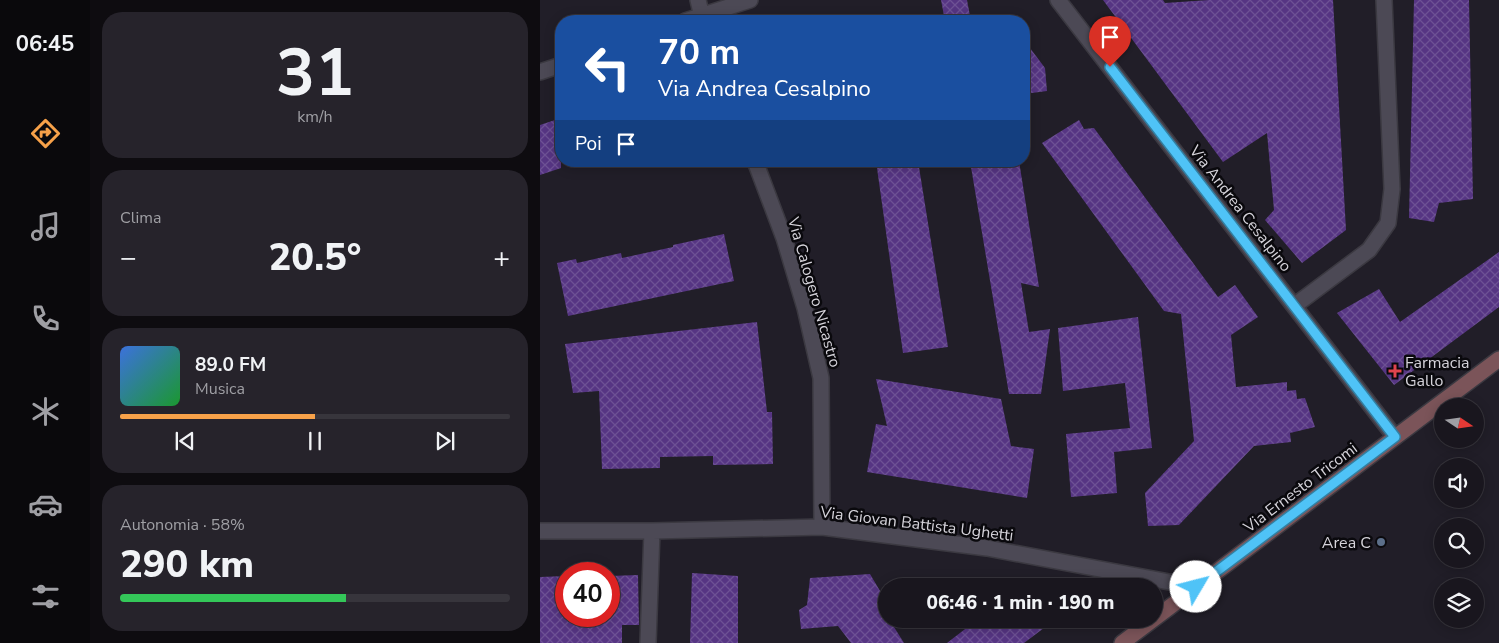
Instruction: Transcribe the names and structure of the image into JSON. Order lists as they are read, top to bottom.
{
  "streets": {
    "street": [
      "Via Andrea Cesalpino",
      "Via Calogero Nicastro",
      "Via Ernesto Tricomi",
      "Via Giovan Battista Ughetti"
    ]
  },
  "crossings": [
    ["Via Andrea Cesalpino", "Via Ernesto Tricomi"],
    ["Via Calogero Nicastro", "Via Giovan Battista Ughetti"],
    ["Via Ernesto Tricomi", "Via Giovan Battista Ughetti"]
  ],
  "places": {
    "health": ["Farmacia Gallo"],
    "other": ["Area C"]
  },
  "north": "right",
  "page": {
    "tabs": "06:45",
    "tile": [
      ["31", "km/h"],
      "Clima",
      ["Autonomia · 58%", "290 km"]
    ],
    "turn": ["70 m", "Via Andrea Cesalpino"],
    "then": "Poi",
    "heat": ["−", "20.5°", "+"],
    "song": ["89.0 FM", "Musica"],
    "limit": "40",
    "trip": "06:46 · 1 min · 190 m"
  }
}
